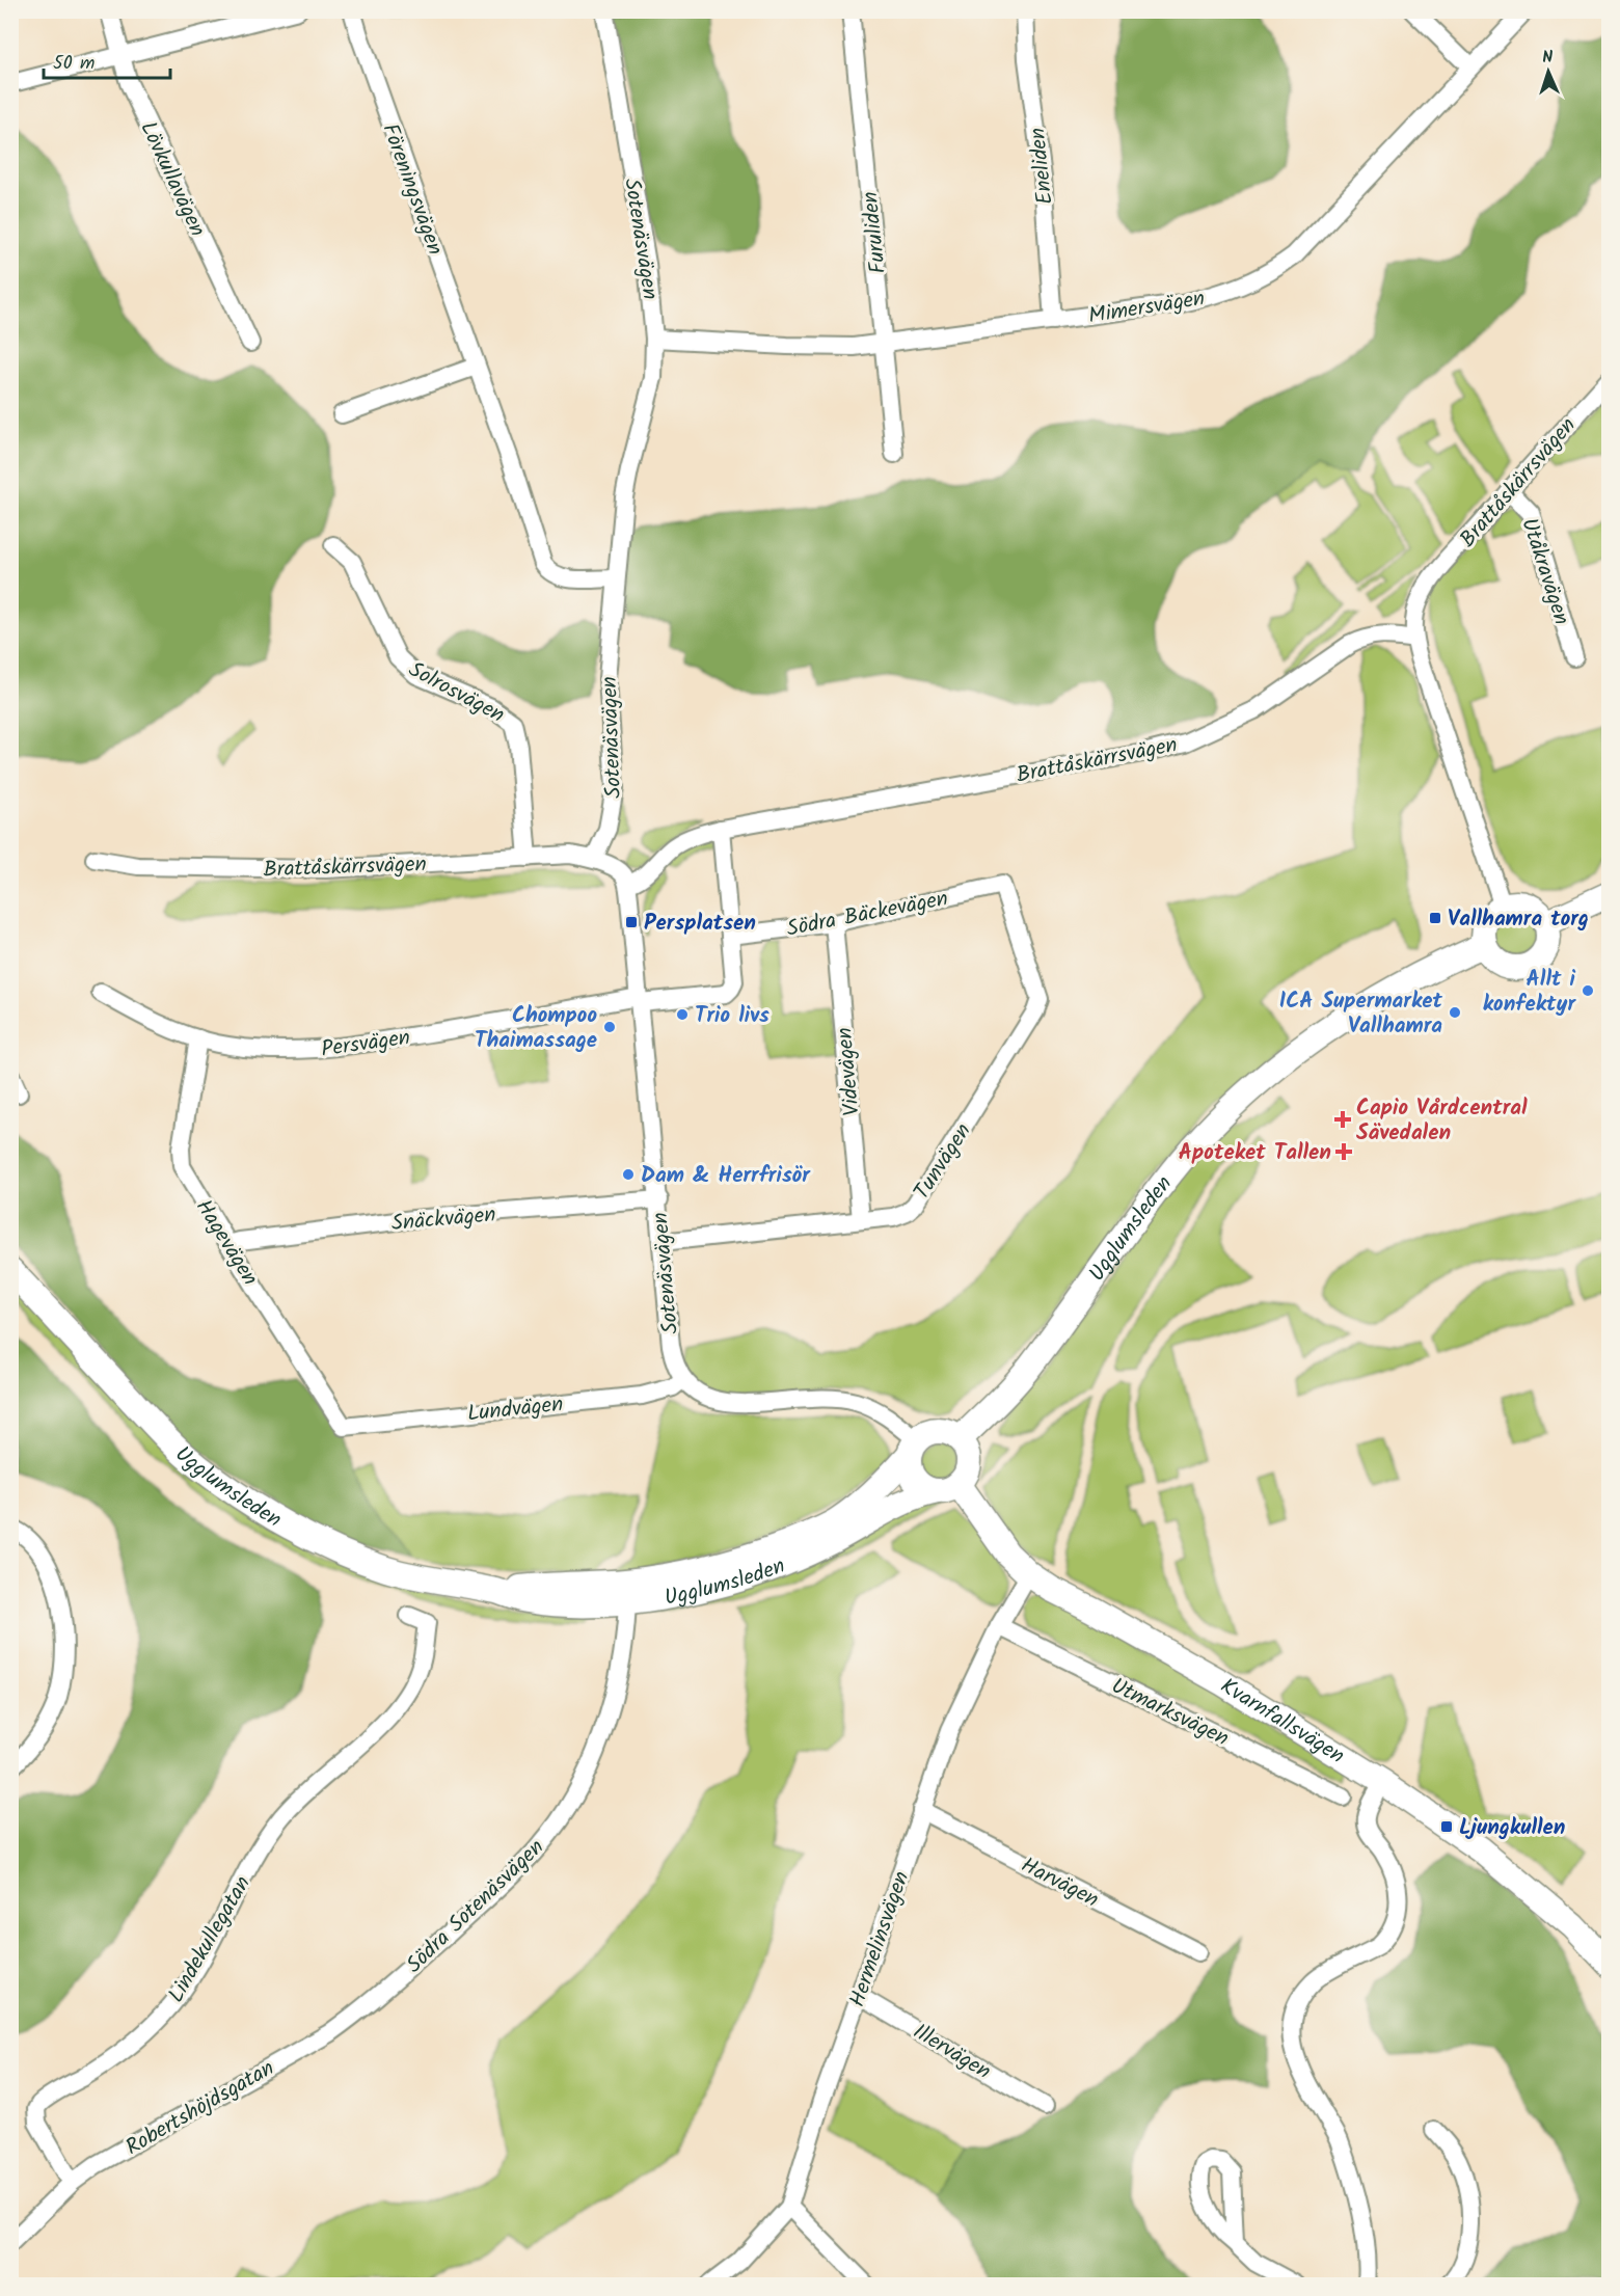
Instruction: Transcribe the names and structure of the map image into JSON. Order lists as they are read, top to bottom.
{
  "streets": {
    "street": [
      "Eneliden",
      "Lövkullavägen",
      "Föreningsvägen",
      "Furuliden",
      "Sotenäsvägen",
      "Mimersvägen",
      "Brattåskärrsvägen",
      "Utåkravägen",
      "Solrosvägen",
      "Södra Bäckevägen",
      "Persvägen",
      "Videvägen",
      "Tunvägen",
      "Snäckvägen",
      "Ugglumsleden",
      "Hagevägen",
      "Lundvägen",
      "Utmarksvägen",
      "Kvarnfallsvägen",
      "Harvägen",
      "Södra Sotenäsvägen",
      "Lindekullegatan",
      "Hermelinsvägen",
      "Illervägen",
      "Robertshöjdsgatan"
    ]
  },
  "crossings": [
    ["Eneliden", "Mimersvägen"],
    ["Föreningsvägen", "Sotenäsvägen"],
    ["Furuliden", "Mimersvägen"],
    ["Sotenäsvägen", "Mimersvägen"],
    ["Sotenäsvägen", "Brattåskärrsvägen"],
    ["Sotenäsvägen", "Persvägen"],
    ["Sotenäsvägen", "Tunvägen"],
    ["Sotenäsvägen", "Snäckvägen"],
    ["Sotenäsvägen", "Lundvägen"],
    ["Brattåskärrsvägen", "Utåkravägen"],
    ["Brattåskärrsvägen", "Solrosvägen"],
    ["Södra Bäckevägen", "Videvägen"],
    ["Södra Bäckevägen", "Tunvägen"],
    ["Persvägen", "Hagevägen"],
    ["Videvägen", "Tunvägen"],
    ["Snäckvägen", "Hagevägen"],
    ["Ugglumsleden", "Kvarnfallsvägen"],
    ["Ugglumsleden", "Södra Sotenäsvägen"],
    ["Hagevägen", "Lundvägen"],
    ["Utmarksvägen", "Hermelinsvägen"],
    ["Kvarnfallsvägen", "Hermelinsvägen"],
    ["Harvägen", "Hermelinsvägen"],
    ["Södra Sotenäsvägen", "Robertshöjdsgatan"],
    ["Lindekullegatan", "Robertshöjdsgatan"],
    ["Hermelinsvägen", "Illervägen"]
  ],
  "places": {
    "transit": ["Vallhamra torg", "Persplatsen", "Ljungkullen"],
    "other": [
      "Allt i konfektyr",
      "ICA Supermarket Vallhamra",
      "Trio livs",
      "Chompoo Thaimassage",
      "Dam & Herrfrisör"
    ],
    "health": ["Capio Vårdcentral Sävedalen", "Apoteket Tallen"]
  },
  "scale_bar": "50 m",
  "north": "top"
}
